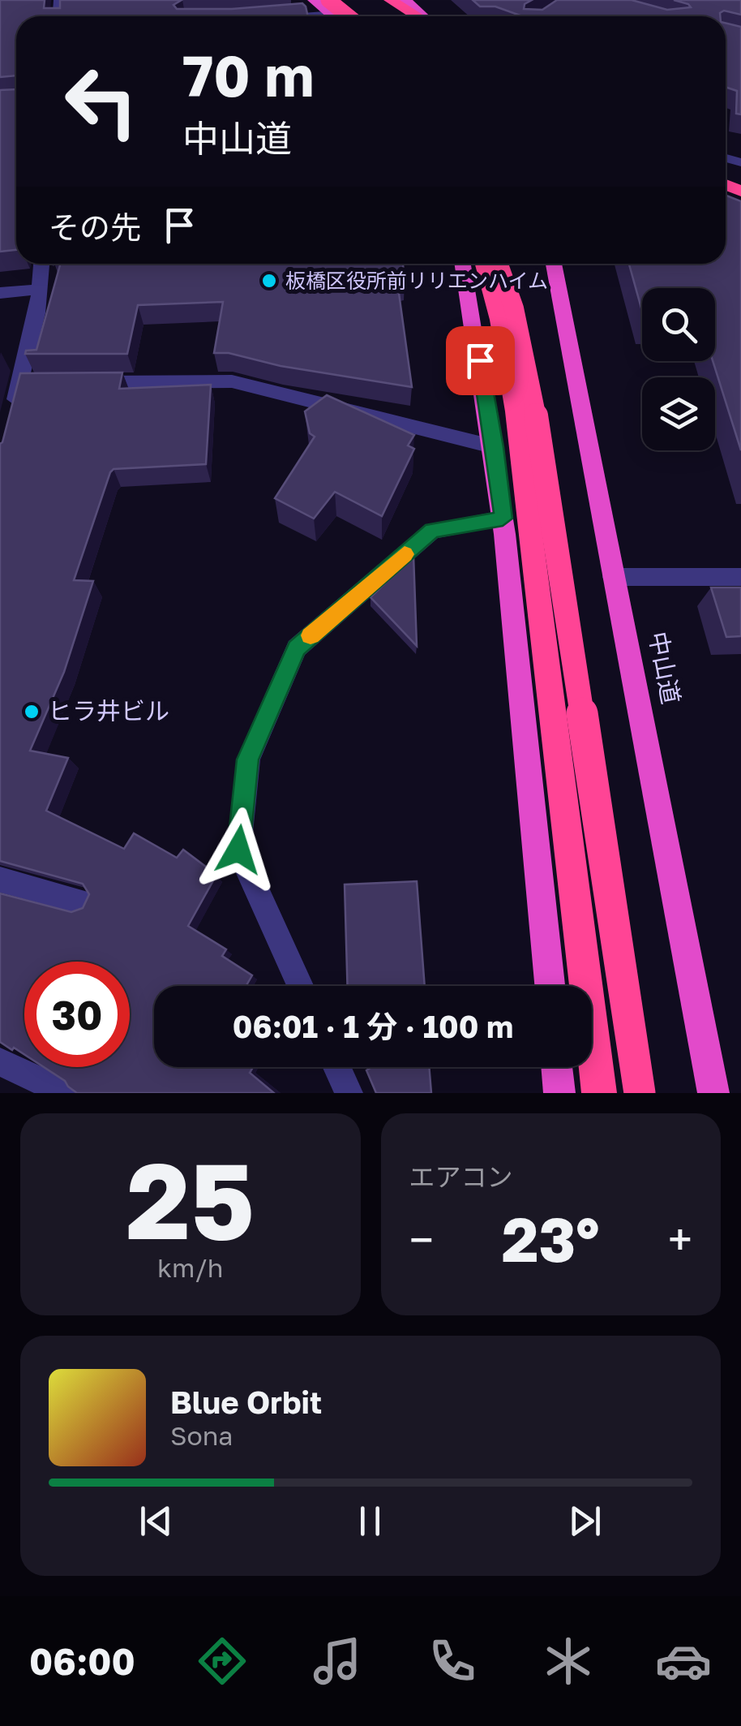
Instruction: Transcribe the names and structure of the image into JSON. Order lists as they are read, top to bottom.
{
  "streets": {
    "highway": ["中山道"]
  },
  "places": ["板橋区役所前リリエンハイム", "ヒラ井ビル"],
  "page": {
    "turn": ["70 m", "中山道"],
    "then": "その先",
    "limit": "30",
    "trip": "06:01 · 1 分 · 100 m",
    "tile": [
      ["25", "km/h"],
      "エアコン"
    ],
    "heat": ["−", "23°", "+"],
    "song": ["Blue Orbit", "Sona"],
    "tabs": "06:00"
  }
}
